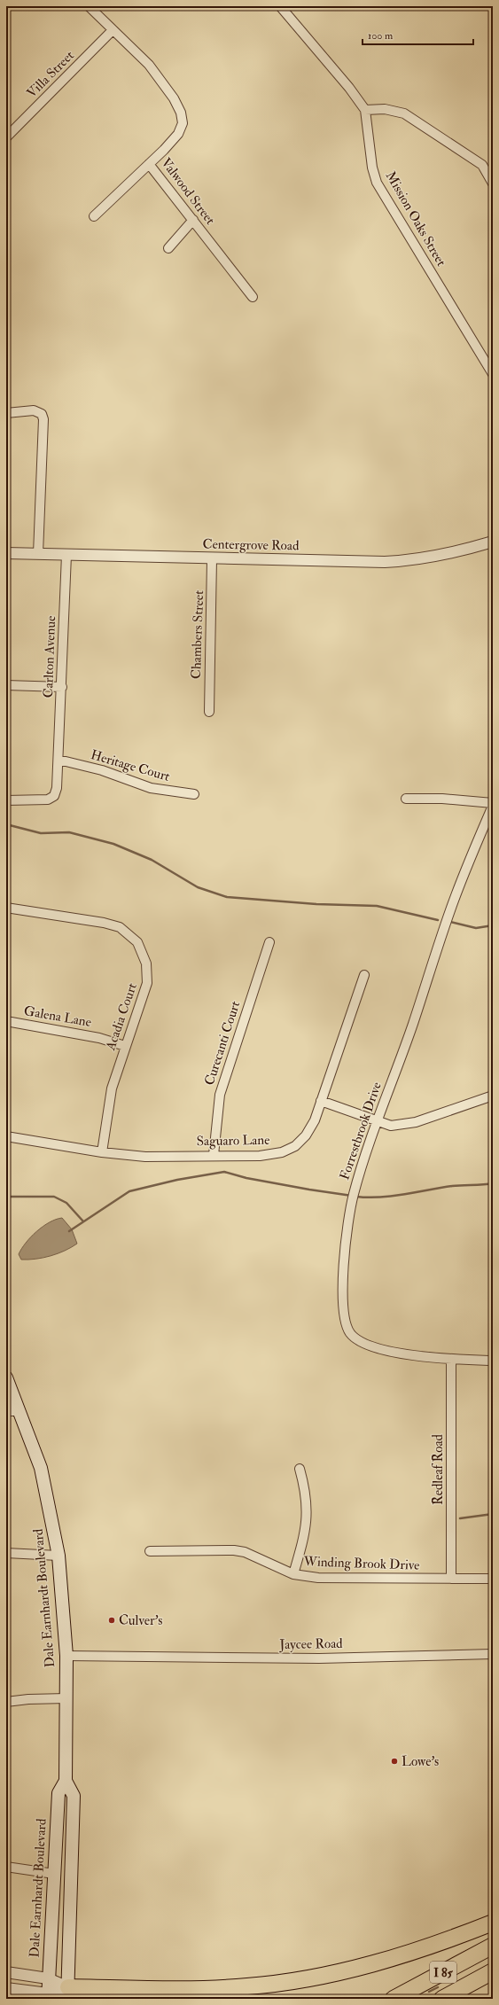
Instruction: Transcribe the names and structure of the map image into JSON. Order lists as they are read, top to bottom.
{
  "streets": {
    "highway": ["I 85"],
    "main road": ["Dale Earnhardt Boulevard"],
    "street": [
      "Villa Street",
      "Valwood Street",
      "Mission Oaks Street",
      "Centergrove Road",
      "Chambers Street",
      "Carlton Avenue",
      "Heritage Court",
      "Galena Lane",
      "Acadia Court",
      "Curecanti Court",
      "Forrestbrook Drive",
      "Saguaro Lane",
      "Redleaf Road",
      "Winding Brook Drive",
      "Jaycee Road"
    ]
  },
  "crossings": [
    ["Villa Street", "Valwood Street"],
    ["Centergrove Road", "Chambers Street"],
    ["Centergrove Road", "Carlton Avenue"],
    ["Carlton Avenue", "Heritage Court"],
    ["Galena Lane", "Acadia Court"],
    ["Acadia Court", "Saguaro Lane"],
    ["Curecanti Court", "Saguaro Lane"],
    ["Forrestbrook Drive", "Redleaf Road"],
    ["Redleaf Road", "Winding Brook Drive"],
    ["Dale Earnhardt Boulevard", "Jaycee Road"]
  ],
  "places": ["Culver's", "Lowe's"],
  "scale_bar": "100 m"
}
